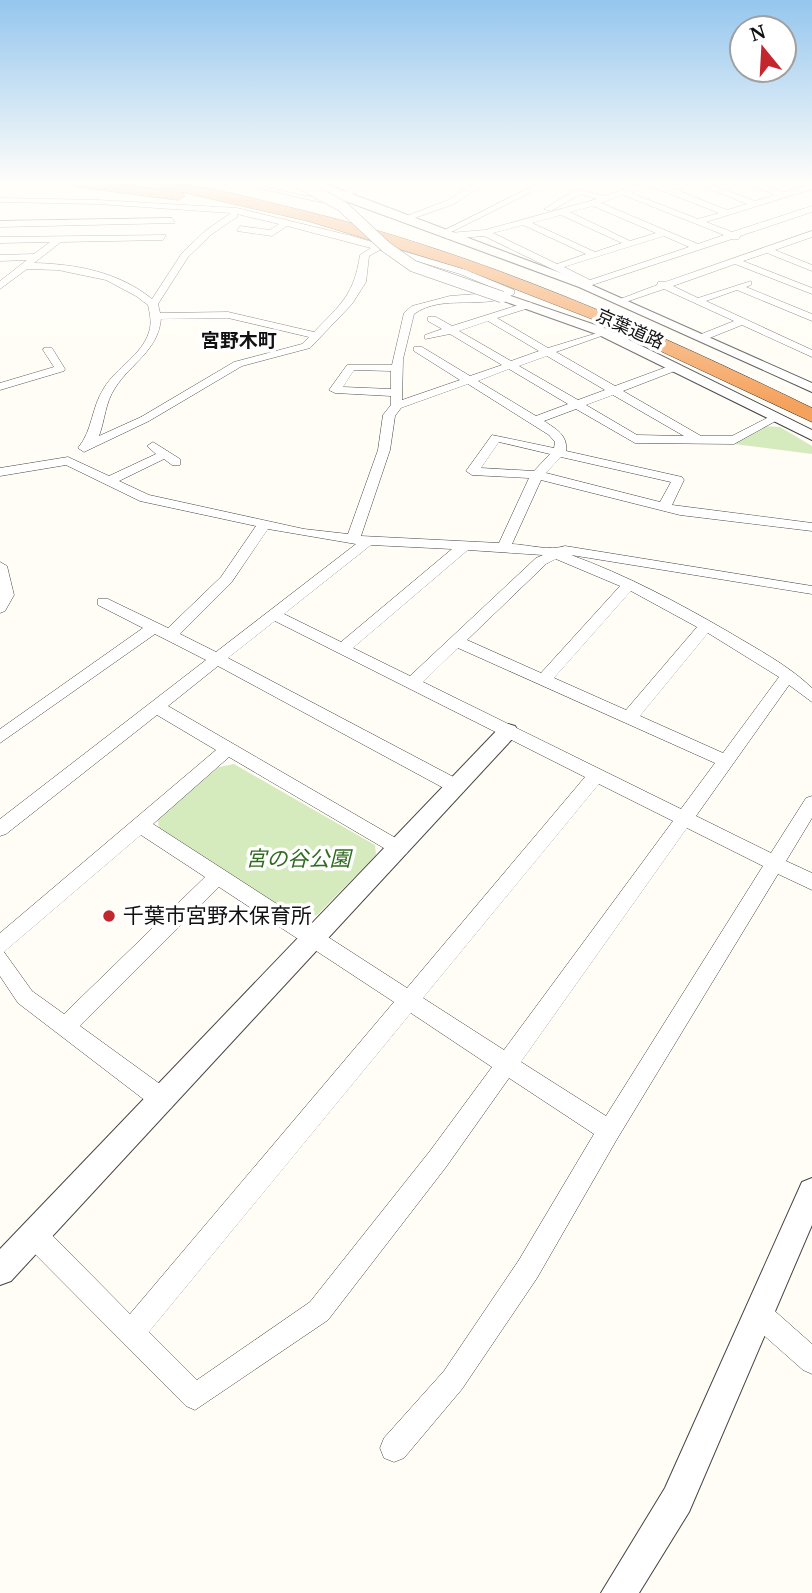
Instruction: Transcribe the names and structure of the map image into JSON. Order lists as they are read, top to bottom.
{
  "streets": {
    "highway": ["京葉道路"]
  },
  "districts": ["宮野木町"],
  "parks": ["宮の谷公園"],
  "places": ["千葉市宮野木保育所"],
  "north": "top"
}
